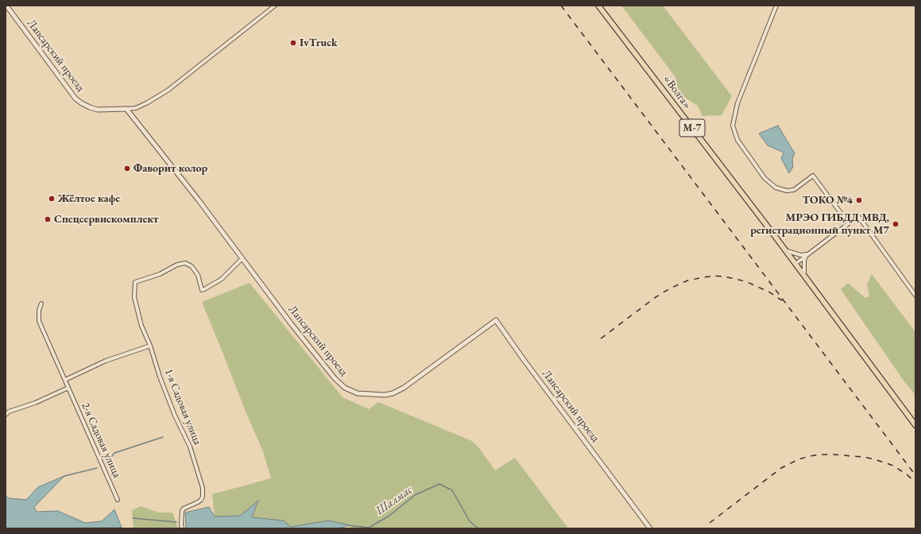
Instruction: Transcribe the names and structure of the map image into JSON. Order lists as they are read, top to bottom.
{
  "streets": {
    "highway": ["«Волга»", "М-7"],
    "street": ["Лапсарский проезд", "1-я Садовая улица", "2-я Садовая улица"]
  },
  "crossings": [
    ["Лапсарский проезд", "1-я Садовая улица"]
  ],
  "water": ["Шалмас"],
  "places": [
    "IvTruck",
    "Фаворит колор",
    "Жёлтое кафе",
    "ТОКО №4",
    "Спецсервискомплект",
    "МРЭО ГИБДД МВД, регистрационный пункт М7"
  ]
}
